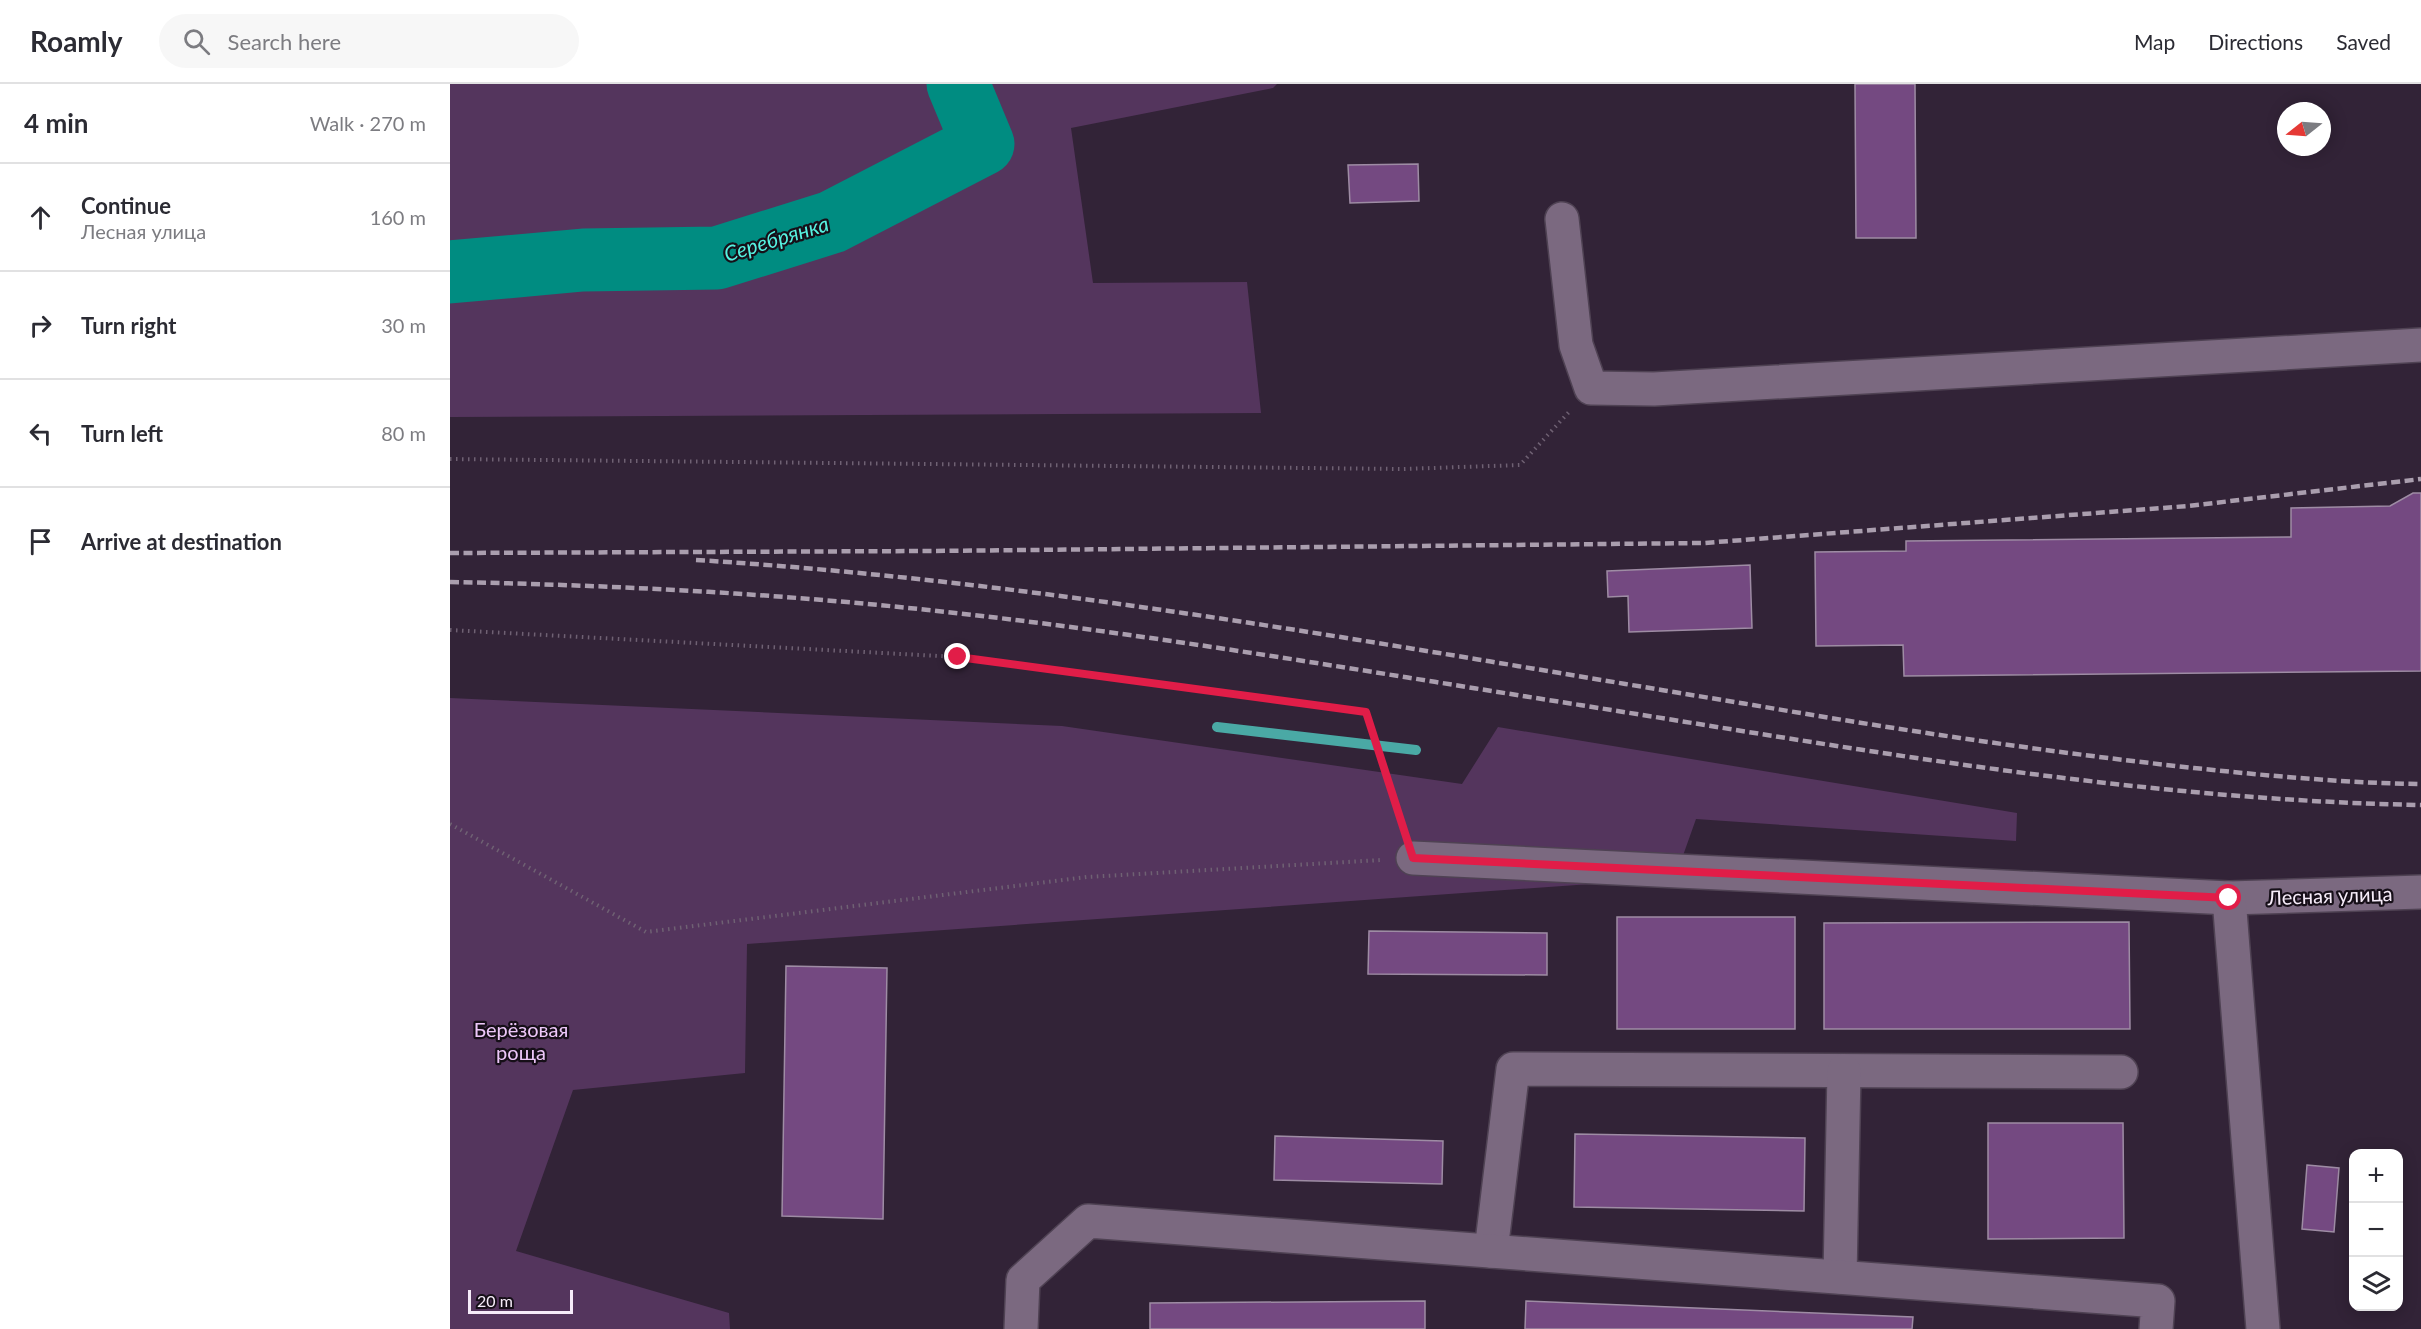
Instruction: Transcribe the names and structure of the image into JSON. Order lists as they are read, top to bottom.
{
  "streets": {
    "street": ["Лесная улица"]
  },
  "water": ["Серебрянка"],
  "parks": ["Берёзовая роща"],
  "scale_bar": "20 m",
  "north": "left",
  "page": {
    "header": "Roamly",
    "search": "Search here",
    "nav": ["Map", "Directions", "Saved"],
    "heading": ["4 min", "Walk · 270 m"],
    "list": [
      ["Continue", "Лесная улица", "160 m"],
      ["Turn right", "30 m"],
      ["Turn left", "80 m"],
      "Arrive at destination"
    ],
    "map_buttons": ["+", "−"],
    "scale": "20 m"
  }
}
